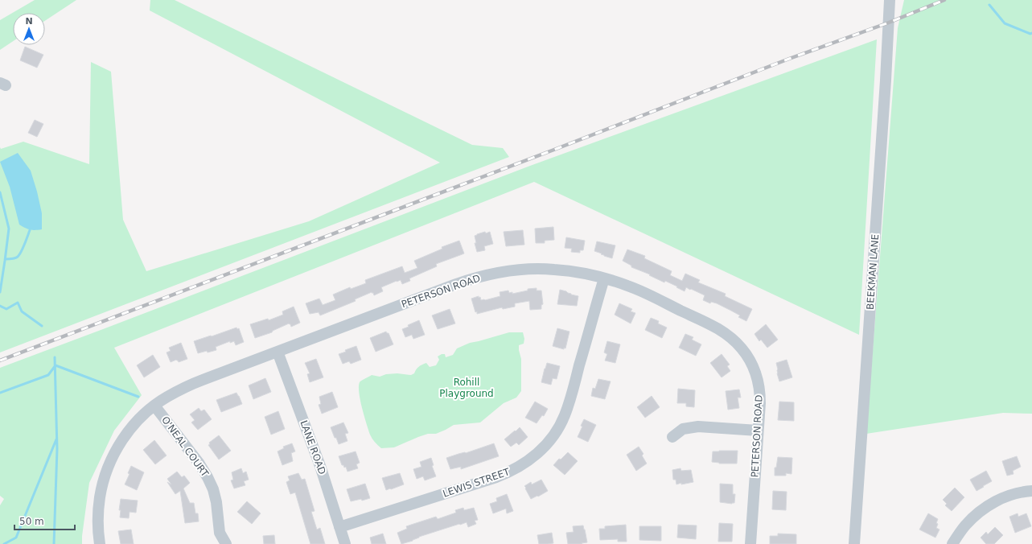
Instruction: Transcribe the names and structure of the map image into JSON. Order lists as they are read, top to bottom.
{
  "streets": {
    "street": [
      "BEEKMAN LANE",
      "PETERSON ROAD",
      "O'NEAL COURT",
      "LANE ROAD",
      "LEWIS STREET"
    ]
  },
  "crossings": [
    ["PETERSON ROAD", "O'NEAL COURT"],
    ["PETERSON ROAD", "LANE ROAD"],
    ["PETERSON ROAD", "LEWIS STREET"],
    ["LANE ROAD", "LEWIS STREET"]
  ],
  "parks": ["Rohill Playground"],
  "scale_bar": "50 m",
  "north": "top"
}
